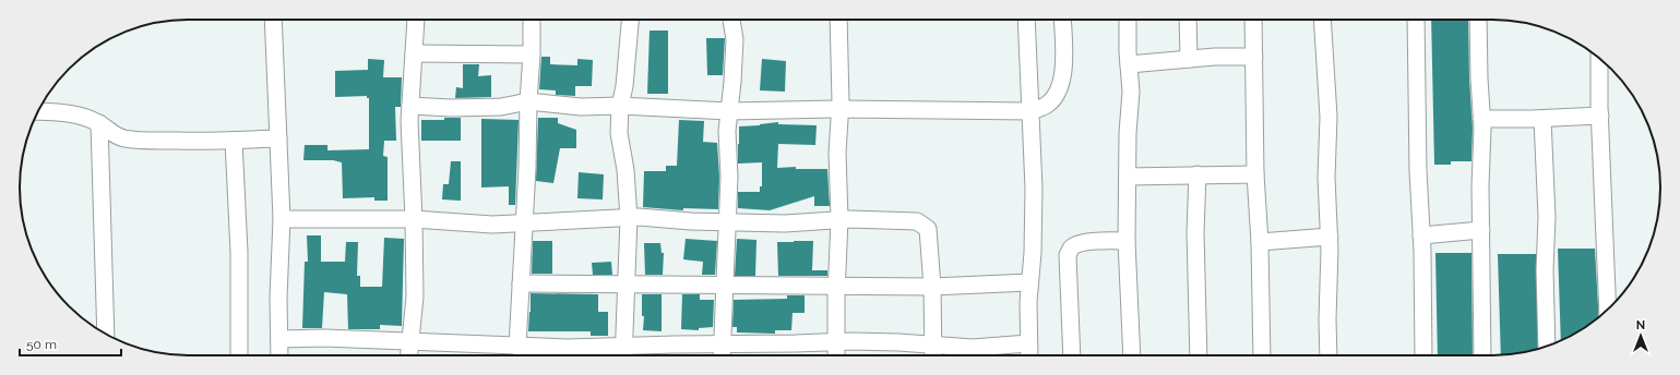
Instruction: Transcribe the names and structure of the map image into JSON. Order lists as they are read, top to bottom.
{
  "scale_bar": "50 m",
  "north": "top"
}
